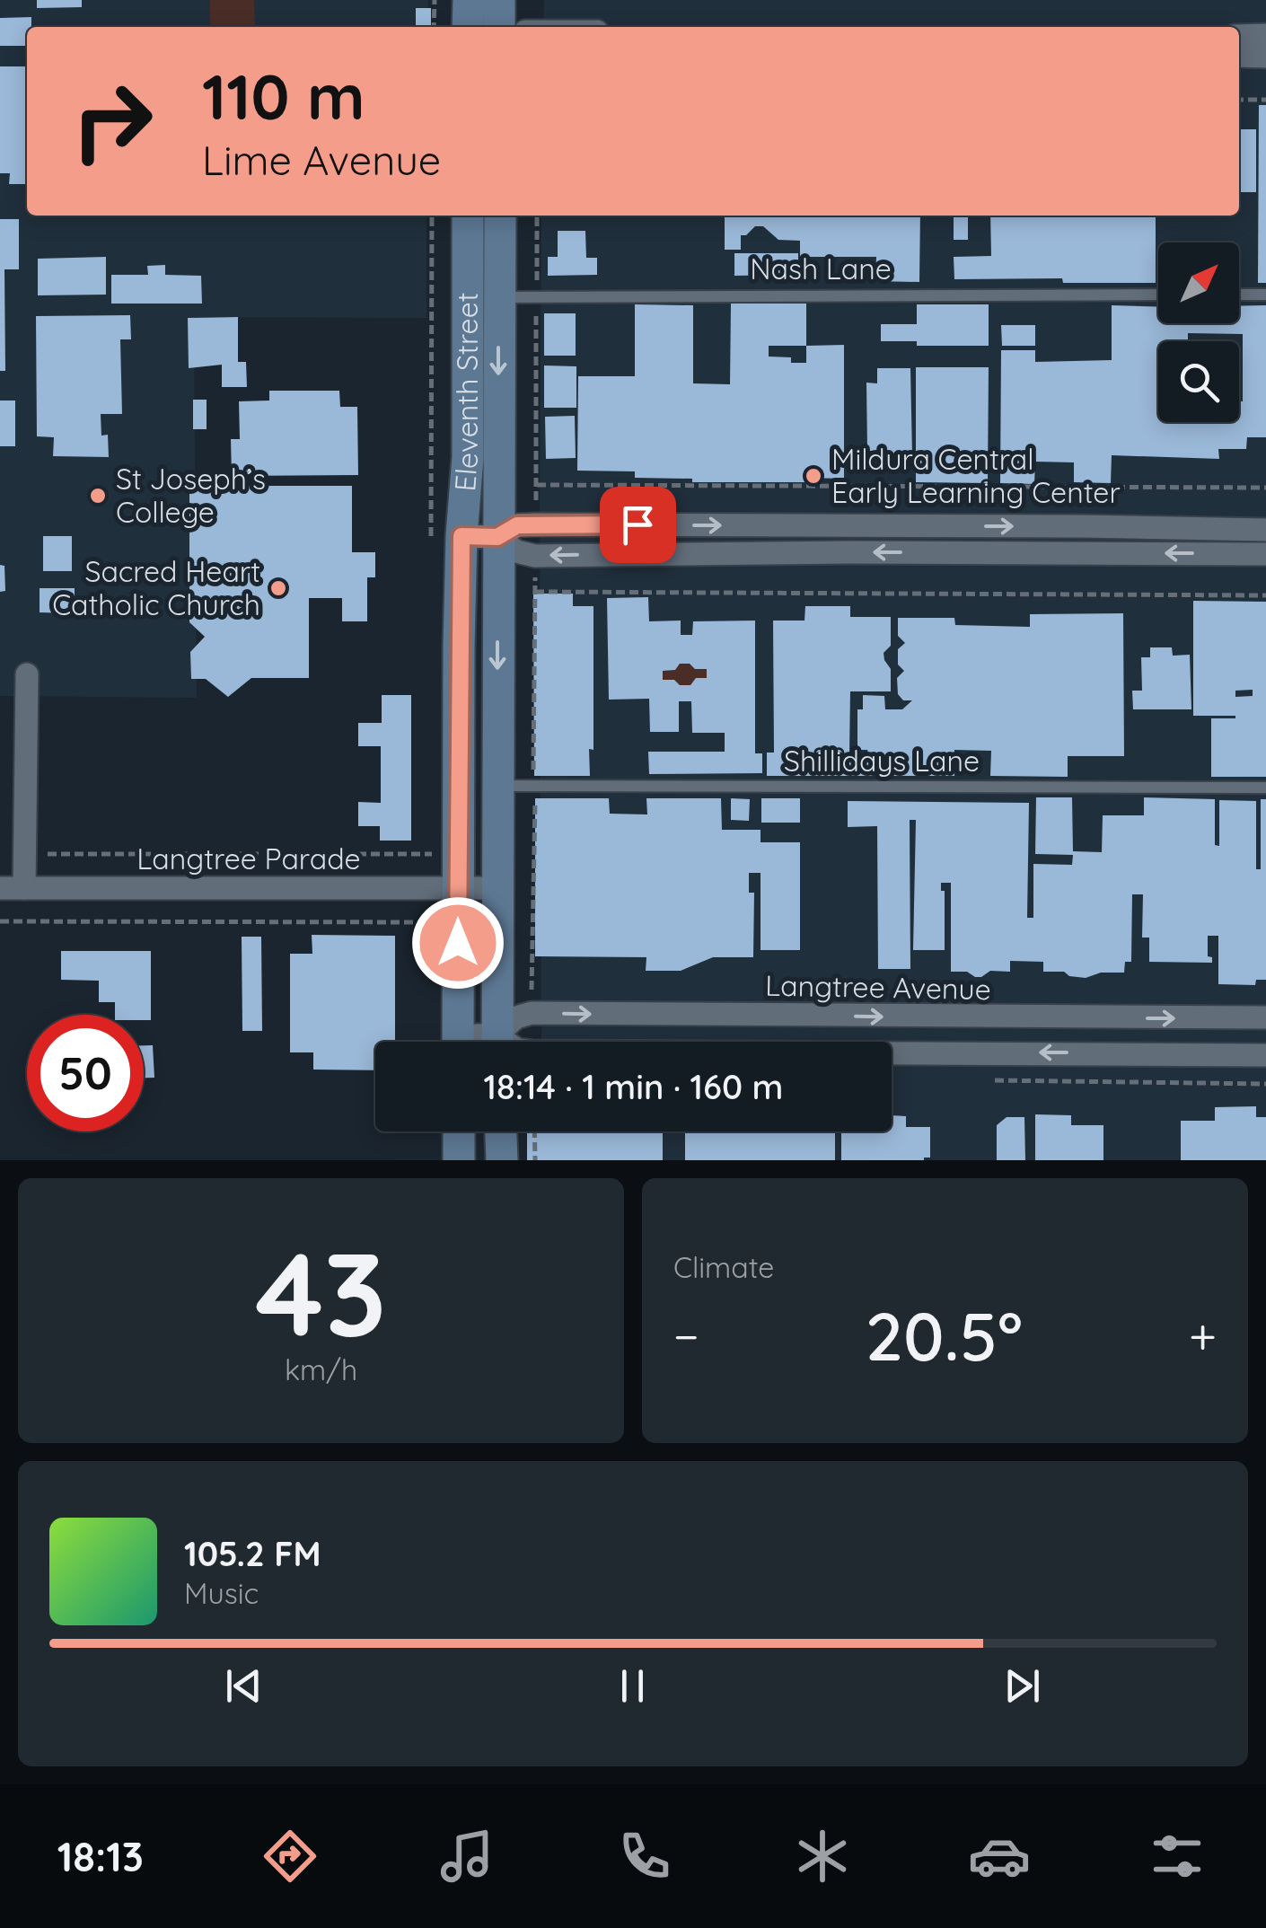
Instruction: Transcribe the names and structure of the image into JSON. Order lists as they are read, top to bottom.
{
  "streets": {
    "main road": ["Eleventh Street"],
    "street": ["Langtree Parade", "Langtree Avenue"],
    "lane": ["Nash Lane", "Shillidays Lane"]
  },
  "crossings": [
    ["Nash Lane", "Eleventh Street"],
    ["Eleventh Street", "Shillidays Lane"],
    ["Eleventh Street", "Langtree Parade"]
  ],
  "places": ["Mildura Central Early Learning Center", "St Joseph’s College", "Sacred Heart Catholic Church"],
  "north": "top right",
  "page": {
    "turn": ["110 m", "Lime Avenue"],
    "limit": "50",
    "trip": "18:14 · 1 min · 160 m",
    "tile": [
      ["43", "km/h"],
      "Climate"
    ],
    "heat": ["−", "20.5°", "+"],
    "song": ["105.2 FM", "Music"],
    "tabs": "18:13"
  }
}
